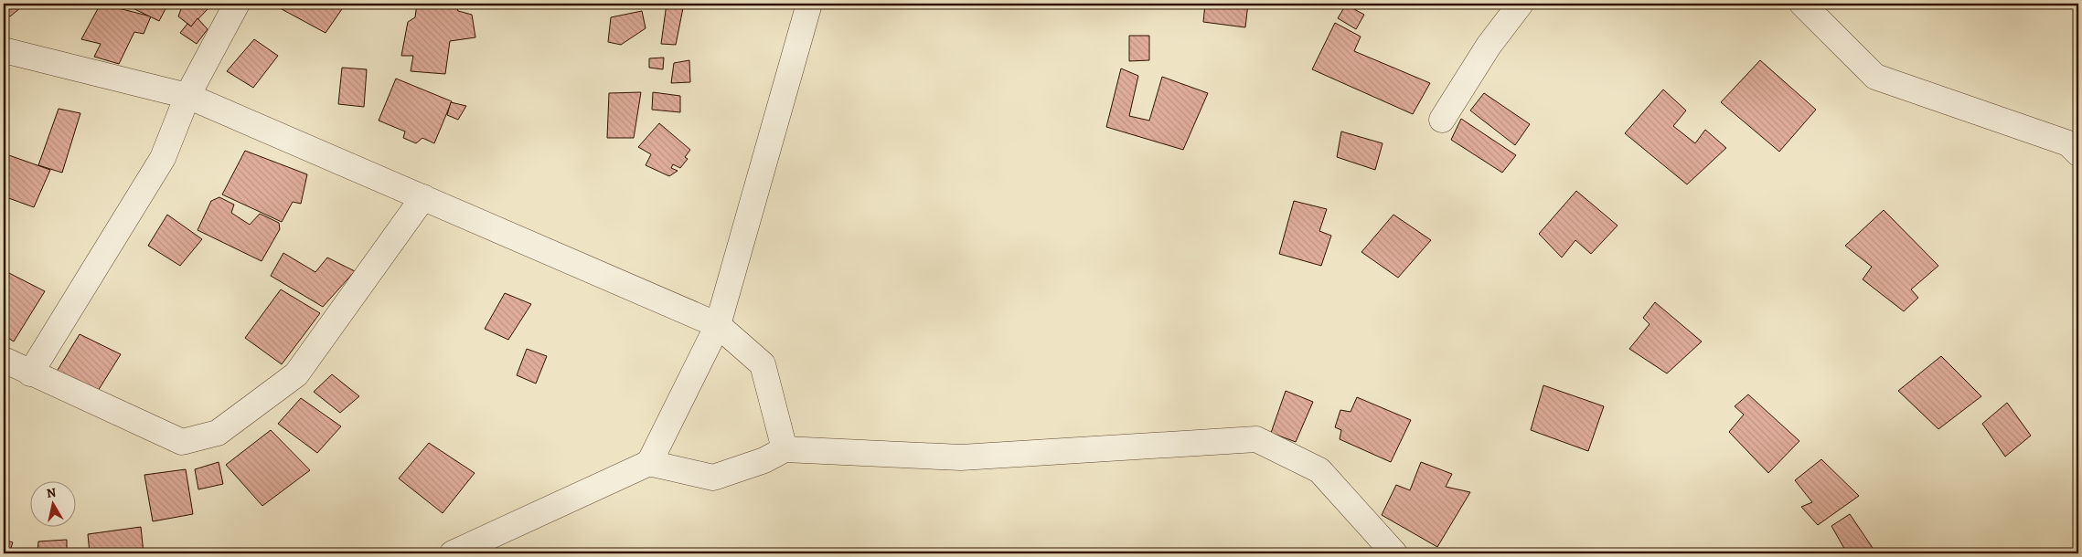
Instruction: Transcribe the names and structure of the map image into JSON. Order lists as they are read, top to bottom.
{
  "north": "top"
}
